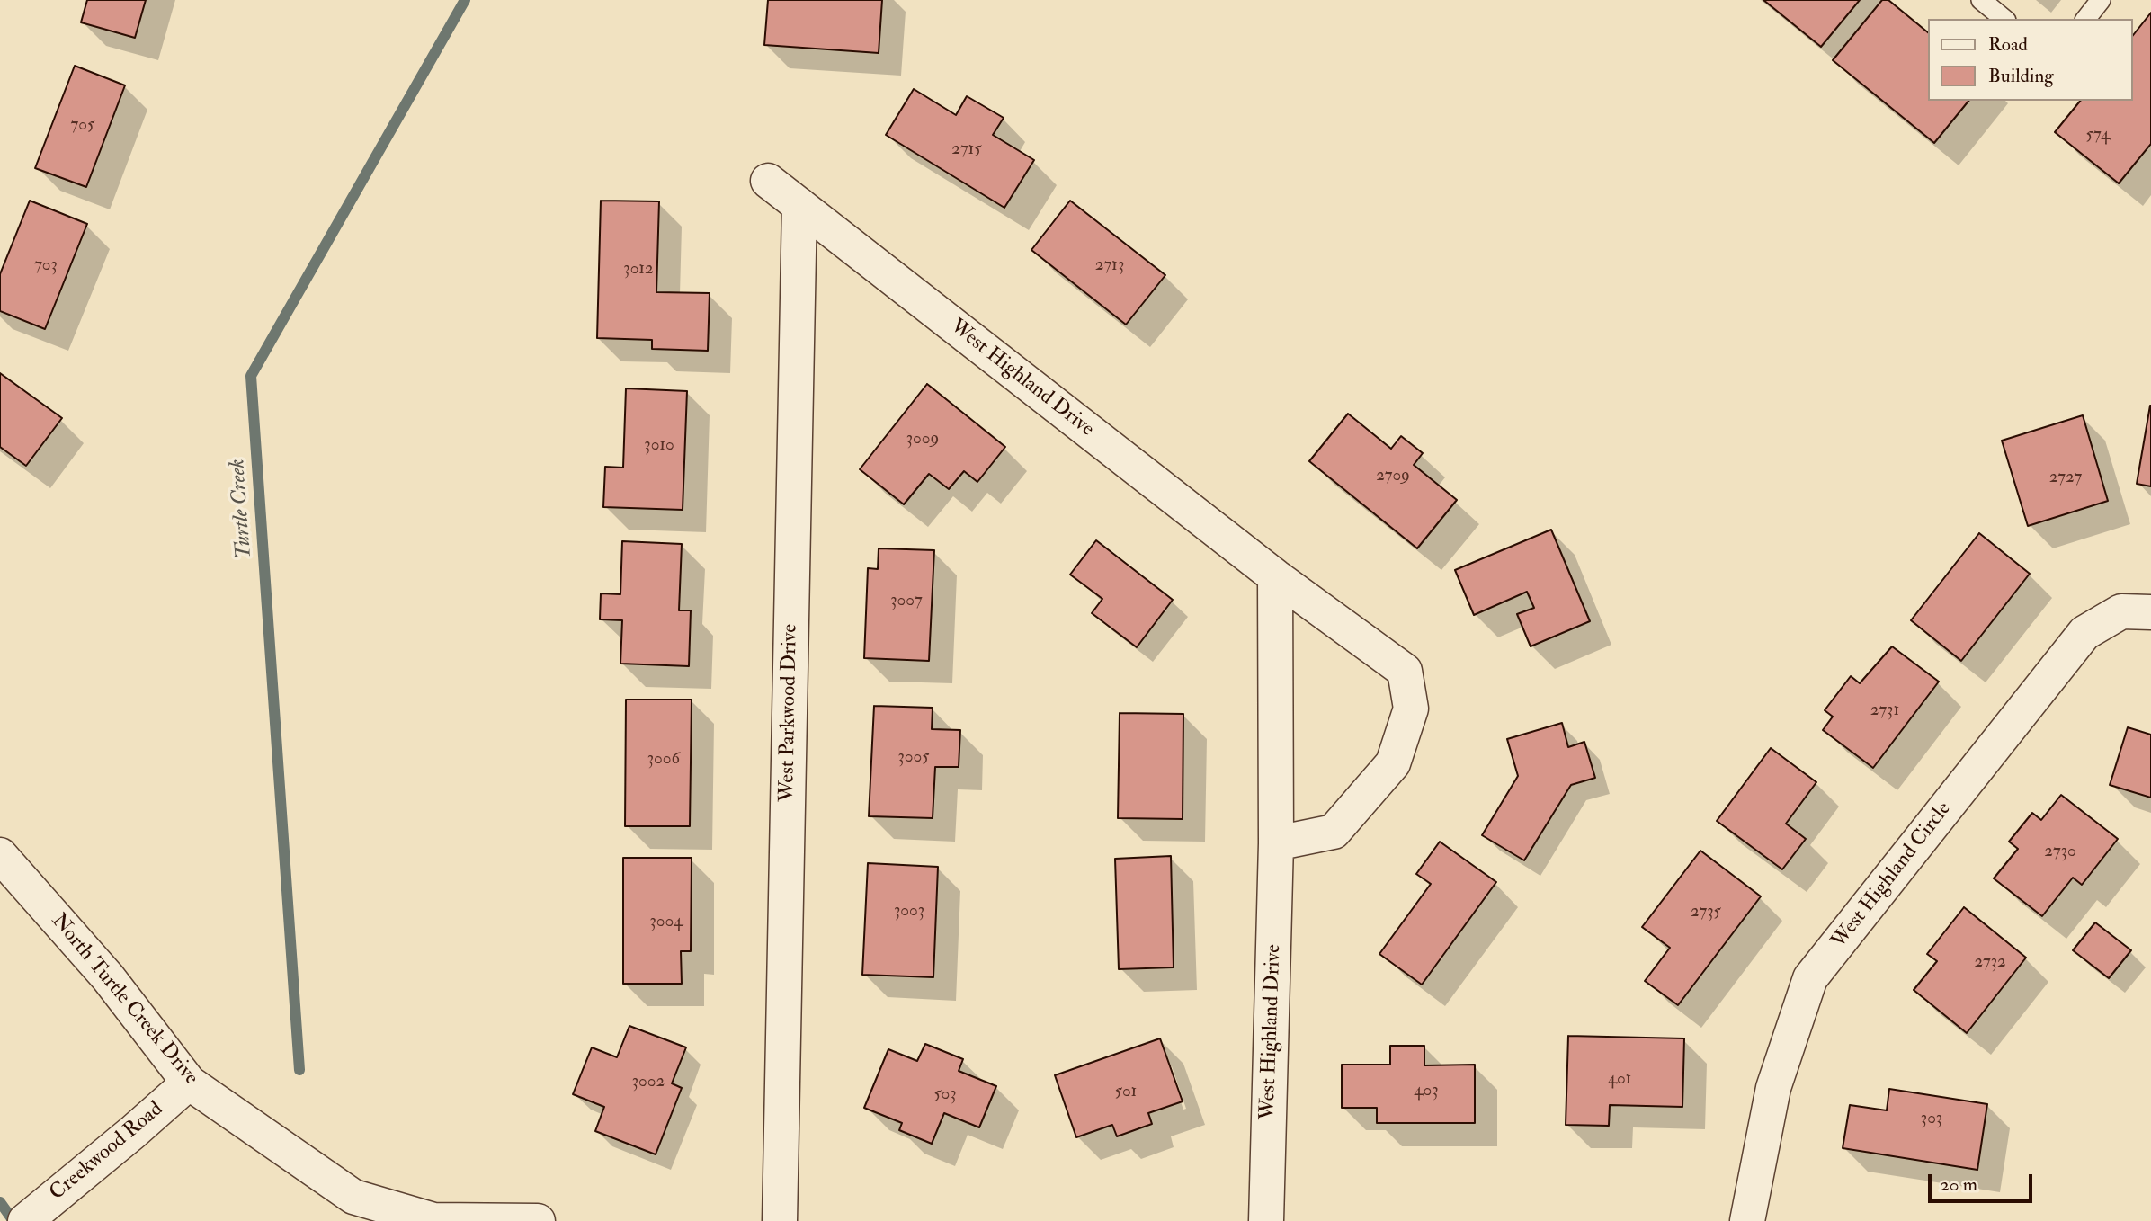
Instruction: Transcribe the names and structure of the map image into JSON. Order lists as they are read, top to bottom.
{
  "streets": {
    "street": [
      "West Highland Drive",
      "West Parkwood Drive",
      "West Highland Circle",
      "North Turtle Creek Drive",
      "Creekwood Road"
    ]
  },
  "crossings": [
    ["West Highland Drive", "West Parkwood Drive"],
    ["North Turtle Creek Drive", "Creekwood Road"]
  ],
  "water": ["Turtle Creek"],
  "house_numbers": [
    "705",
    "574",
    "2715",
    "703",
    "2713",
    "3012",
    "3009",
    "3010",
    "2709",
    "2727",
    "3007",
    "2731",
    "3005",
    "3006",
    "2730",
    "3003",
    "2735",
    "3004",
    "2732",
    "401",
    "3002",
    "403",
    "501",
    "503",
    "303"
  ],
  "legend": ["Road", "Building"],
  "scale_bar": "20 m"
}
